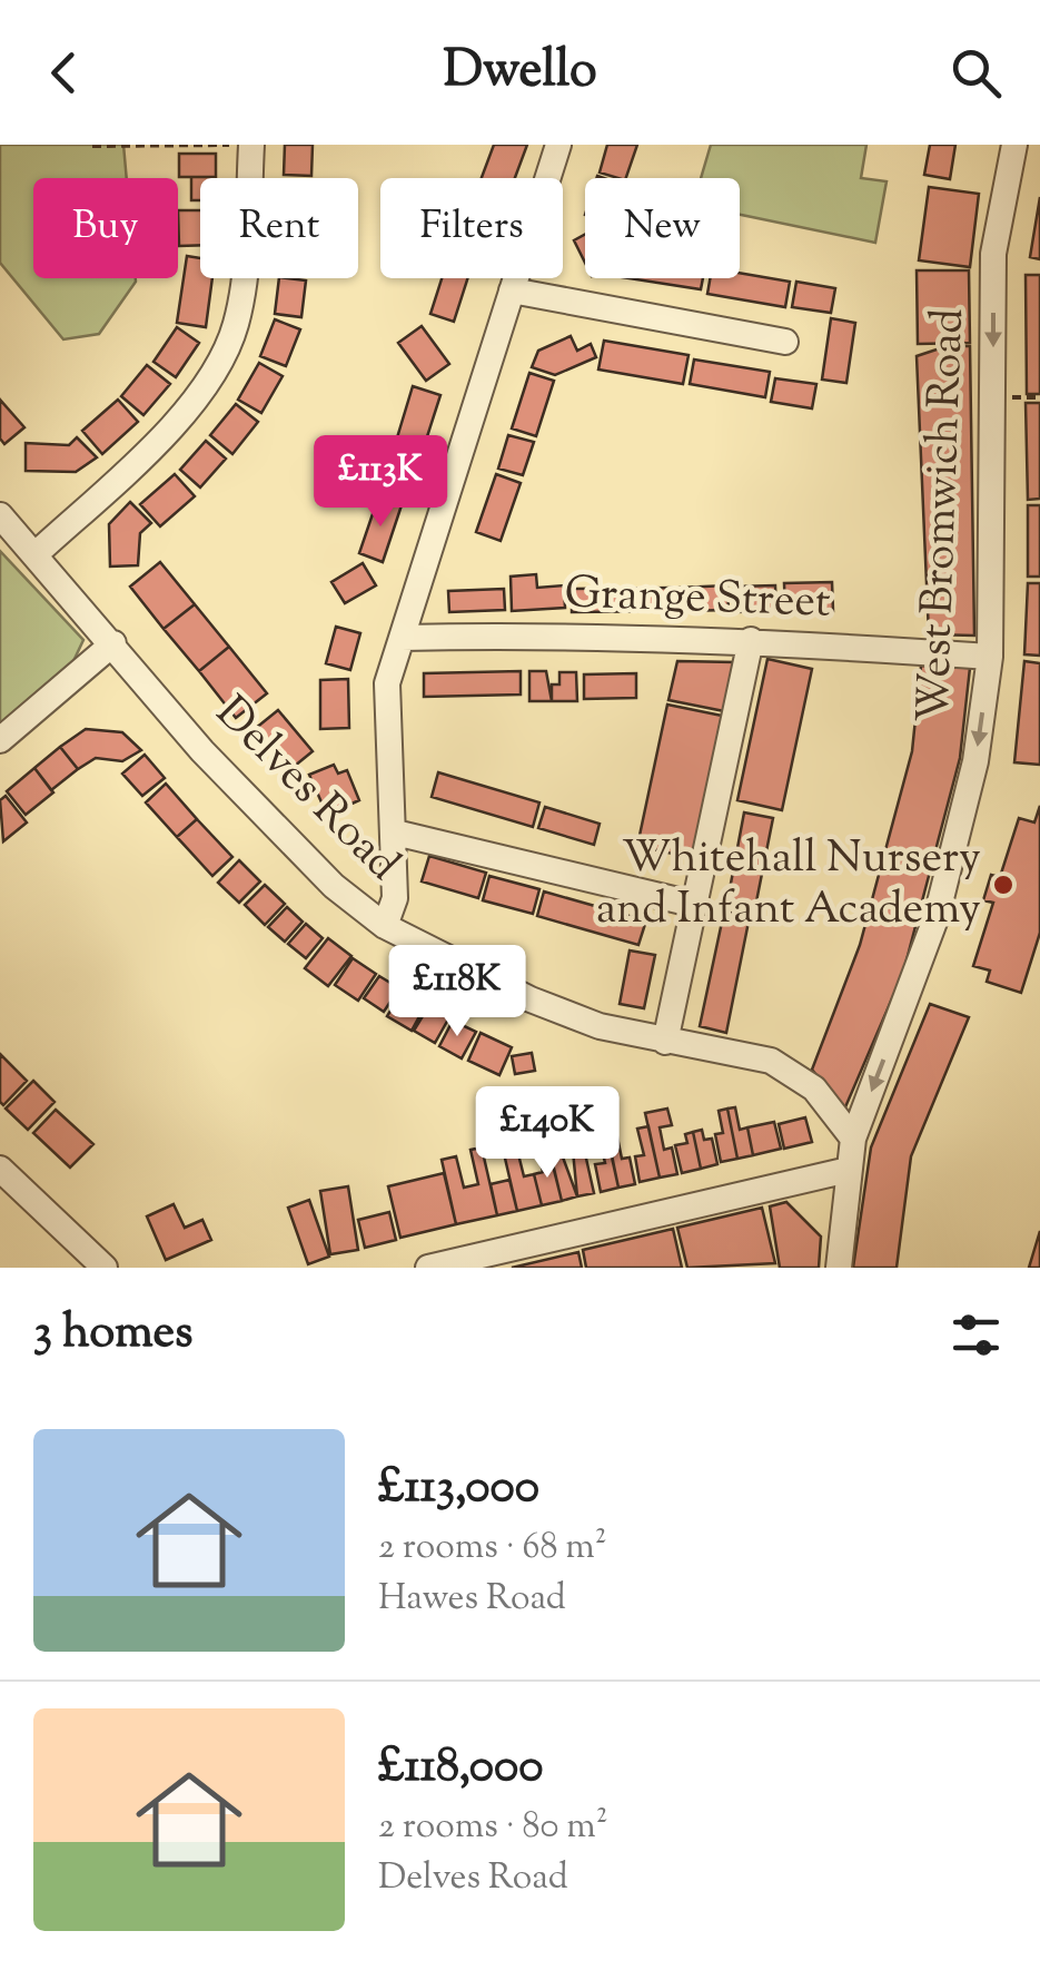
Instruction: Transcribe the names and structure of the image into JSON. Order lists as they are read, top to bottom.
{
  "streets": {
    "street": ["West Bromwich Road", "Grange Street", "Delves Road"]
  },
  "crossings": [
    ["West Bromwich Road", "Grange Street"],
    ["West Bromwich Road", "Delves Road"]
  ],
  "one_way": ["West Bromwich Road"],
  "places": ["Whitehall Nursery and Infant Academy"],
  "page": {
    "header": "Dwello",
    "chip": [
      "Buy",
      "Rent",
      "Filters",
      "New"
    ],
    "price": ["£113K", "£118K", "£140K"],
    "heading": "3 homes",
    "list": [
      {
        "name": "£113,000",
        "note": "2 rooms · 68 m² · Hawes Road"
      },
      {
        "name": "£118,000",
        "note": "2 rooms · 80 m² · Delves Road"
      }
    ]
  }
}
